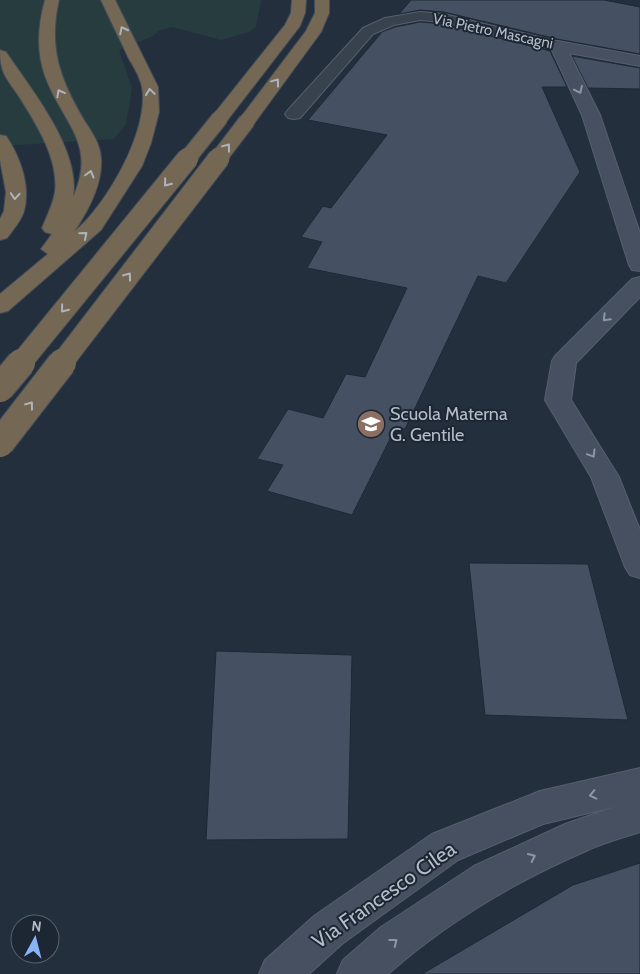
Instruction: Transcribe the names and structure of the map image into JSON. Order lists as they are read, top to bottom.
{
  "streets": {
    "street": ["Via Pietro Mascagni", "Via Francesco Cilea"]
  },
  "places": {
    "school or university": ["Scuola Materna G. Gentile"]
  },
  "north": "top"
}
